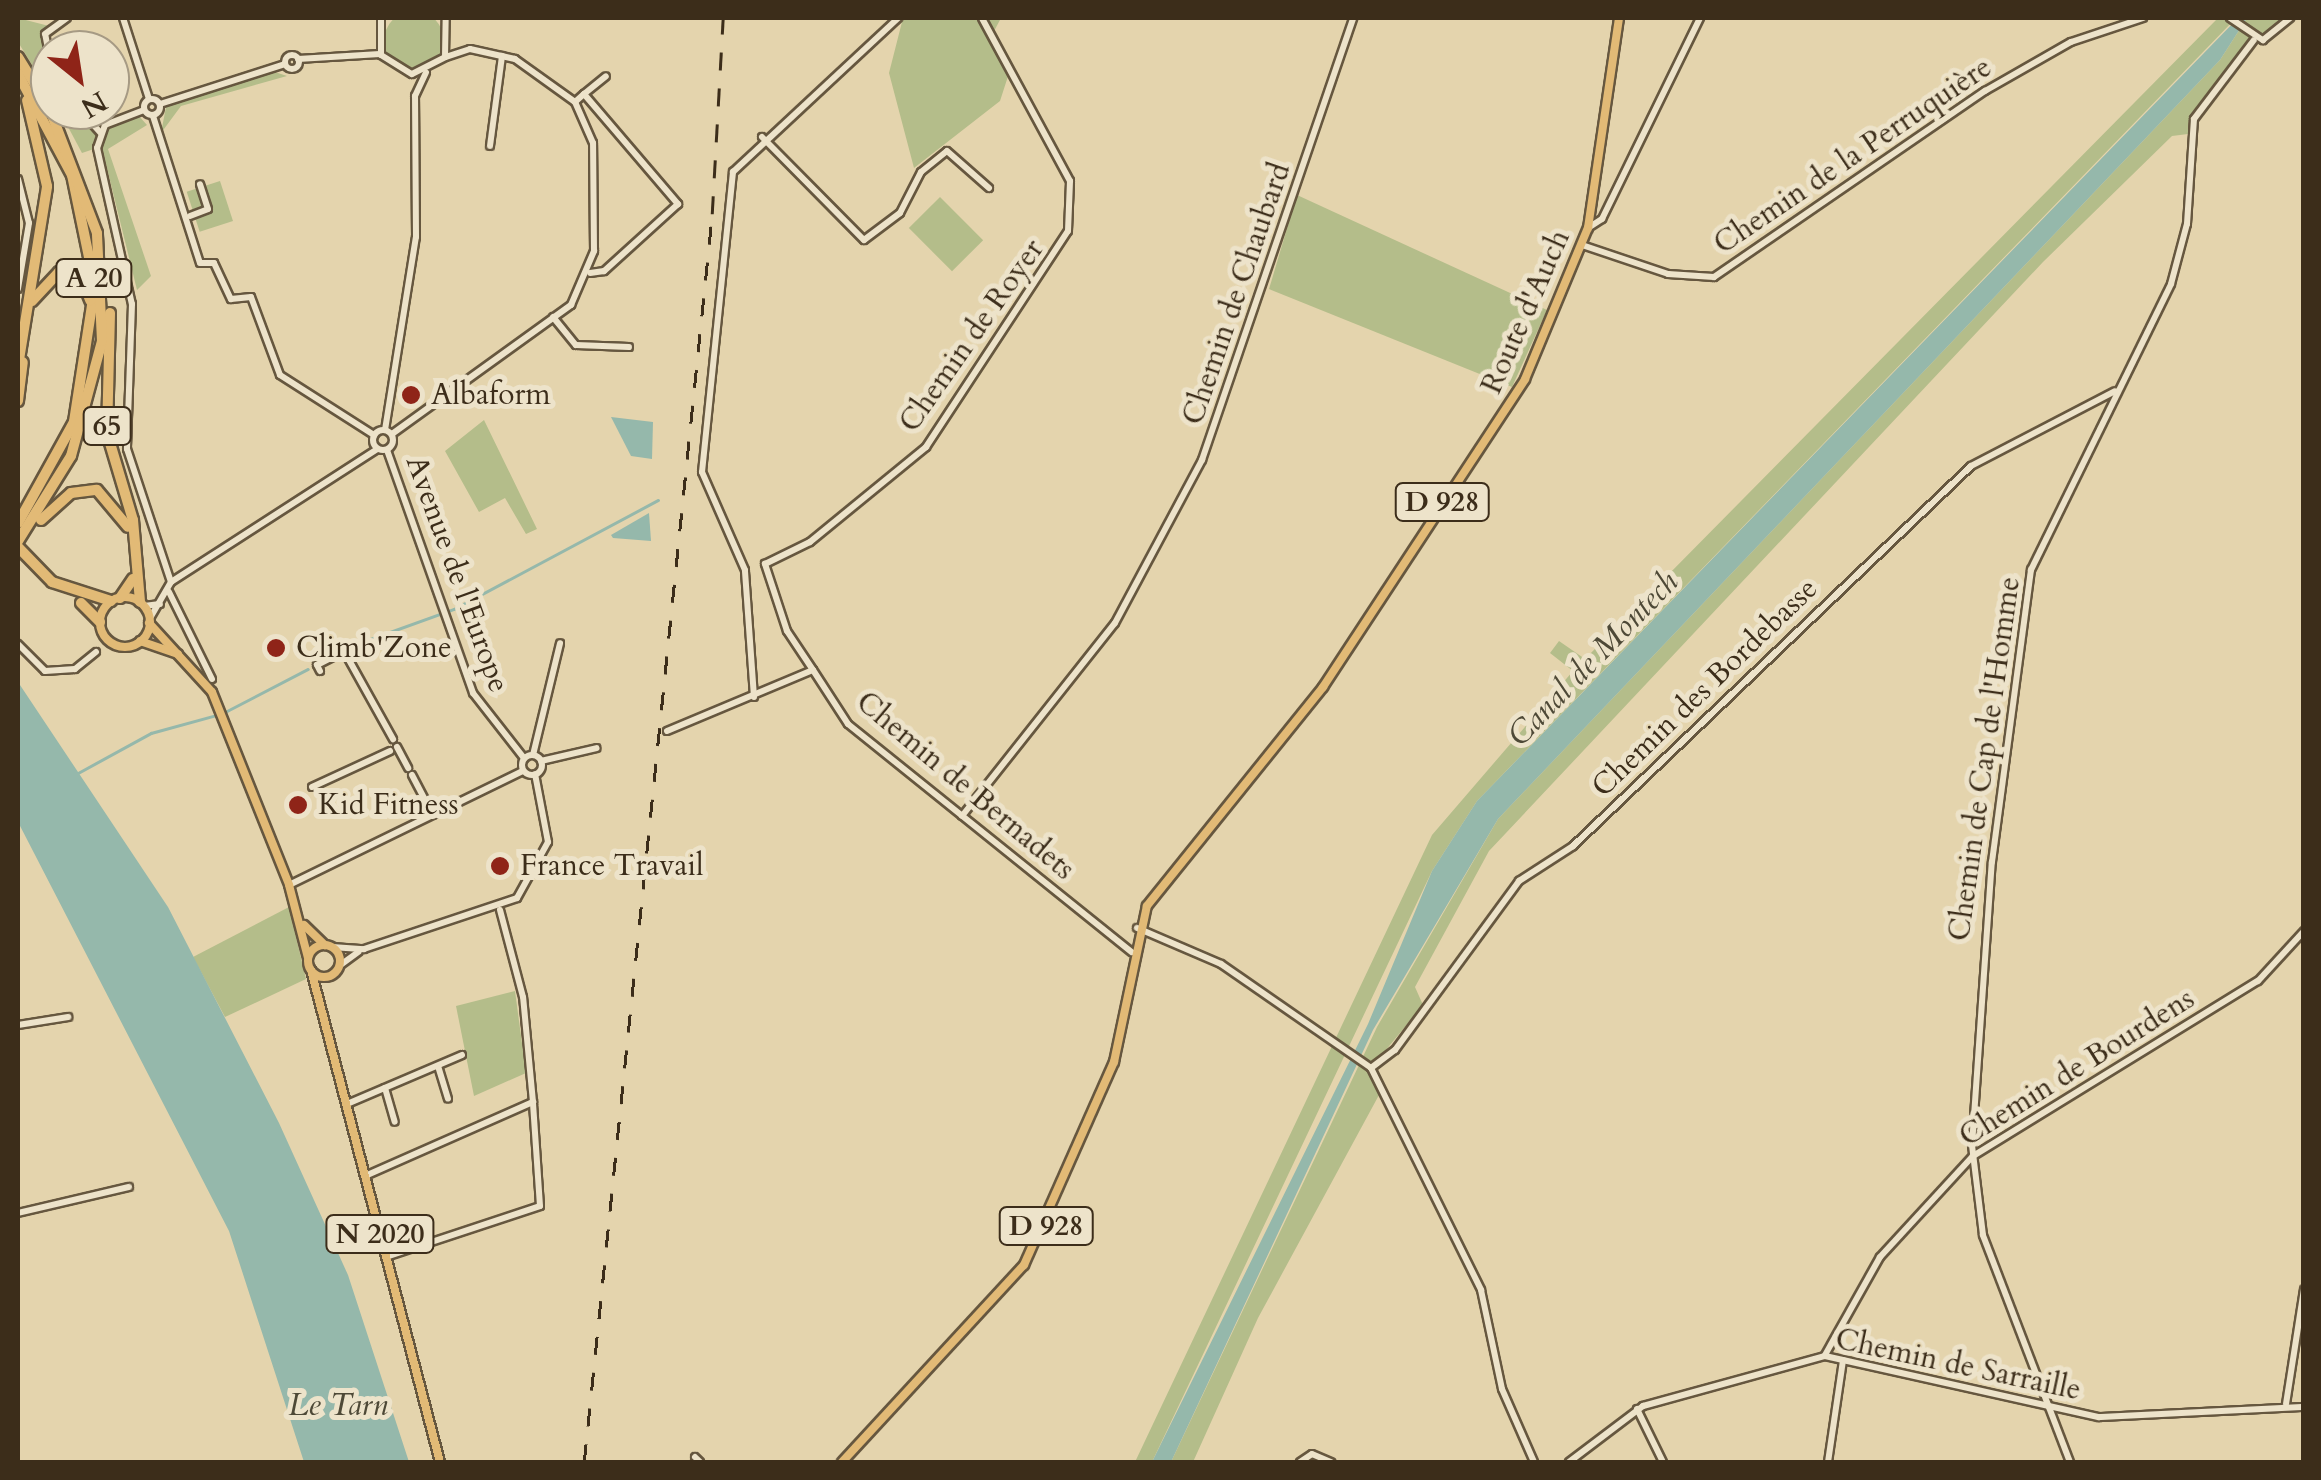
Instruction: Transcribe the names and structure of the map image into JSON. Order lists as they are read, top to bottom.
{
  "streets": {
    "highway": ["A 20", "65"],
    "main road": ["Route d'Auch", "D 928", "N 2020"],
    "street": [
      "Chemin de la Perruquière",
      "Chemin de Chaubard",
      "Chemin de Royer",
      "Avenue de l'Europe",
      "Chemin des Bordebasse",
      "Chemin de Cap de l'Homme",
      "Chemin de Bernadets",
      "Chemin de Bourdens",
      "Chemin de Sarraille"
    ]
  },
  "crossings": [
    ["Chemin de la Perruquière", "Route d'Auch"],
    ["A 20", "65"],
    ["Chemin de Chaubard", "Chemin de Bernadets"],
    ["Route d'Auch", "D 928"],
    ["Chemin de Royer", "Chemin de Bernadets"],
    ["D 928", "Chemin de Bernadets"],
    ["Chemin des Bordebasse", "Chemin de Cap de l'Homme"],
    ["Chemin de Cap de l'Homme", "Chemin de Bourdens"],
    ["Chemin de Cap de l'Homme", "Chemin de Sarraille"],
    ["Chemin de Bourdens", "Chemin de Sarraille"]
  ],
  "water": ["Canal de Montech", "Le Tarn"],
  "places": [
    "Albaform",
    "Climb'Zone",
    "Kid Fitness",
    "France Travail"
  ],
  "north": "bottom right"
}
